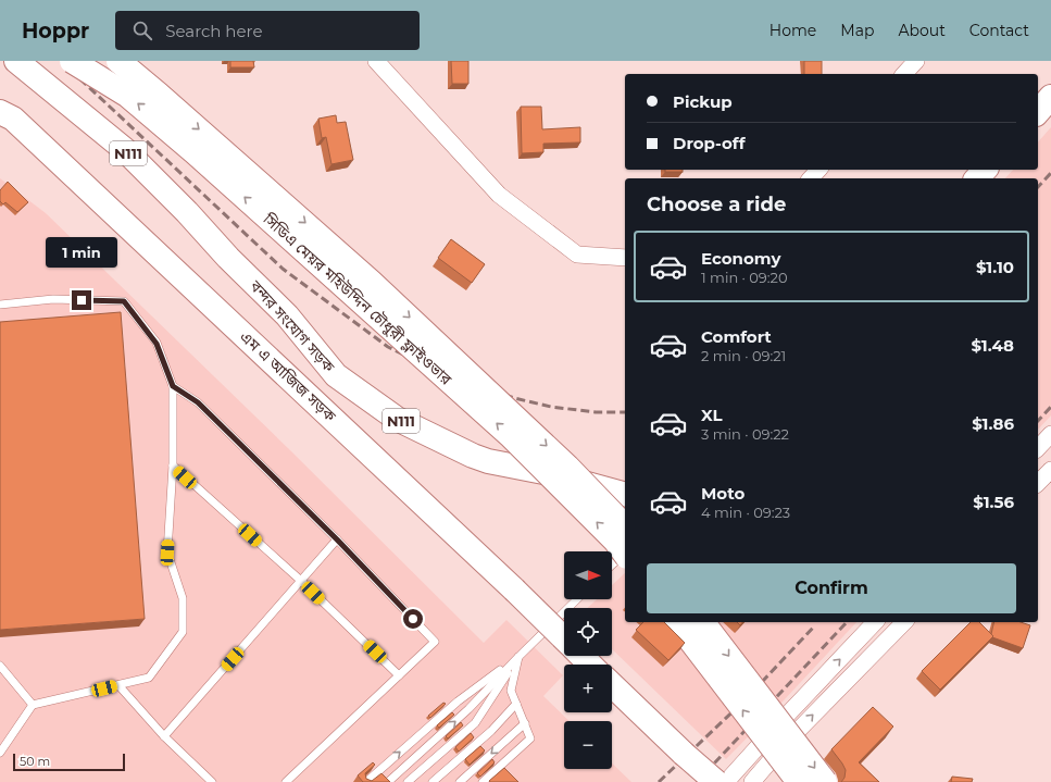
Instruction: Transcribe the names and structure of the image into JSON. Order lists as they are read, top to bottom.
{
  "streets": {
    "main road": [
      "N111",
      "সিডিএ মেয়র মহিউদ্দিন চৌধুরী ফ্লাইওভার",
      "বন্দর সংযোগ সড়ক",
      "এম এ আজিজ সড়ক"
    ]
  },
  "scale_bar": "50 m",
  "north": "right",
  "page": {
    "header": "Hoppr",
    "search": "Search here",
    "nav": [
      "Home",
      "Map",
      "About",
      "Contact"
    ],
    "banner": ["Pickup", "Drop-off"],
    "heading": "Choose a ride",
    "list": [
      {
        "name": "Economy",
        "note": "1 min · 09:20",
        "value": "$1.10"
      },
      {
        "name": "Comfort",
        "note": "2 min · 09:21",
        "value": "$1.48"
      },
      {
        "name": "XL",
        "note": "3 min · 09:22",
        "value": "$1.86"
      },
      {
        "name": "Moto",
        "note": "4 min · 09:23",
        "value": "$1.56"
      }
    ],
    "bubble": "1 min",
    "map_buttons": ["+", "−"],
    "buttons": "Confirm",
    "scale": "50 m"
  }
}
